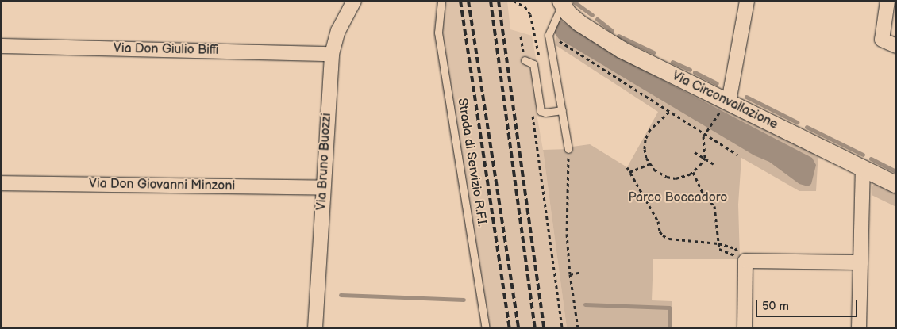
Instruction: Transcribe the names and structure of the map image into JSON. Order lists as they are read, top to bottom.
{
  "streets": {
    "street": [
      "Via Don Giulio Biffi",
      "Via Circonvallazione",
      "Via Bruno Buozzi",
      "Via Don Giovanni Minzoni"
    ],
    "lane": ["Strada di Servizio R.F.I."]
  },
  "crossings": [
    ["Via Don Giulio Biffi", "Via Bruno Buozzi"],
    ["Via Bruno Buozzi", "Via Don Giovanni Minzoni"]
  ],
  "parks": ["Parco Boccadoro"],
  "scale_bar": "50 m"
}
